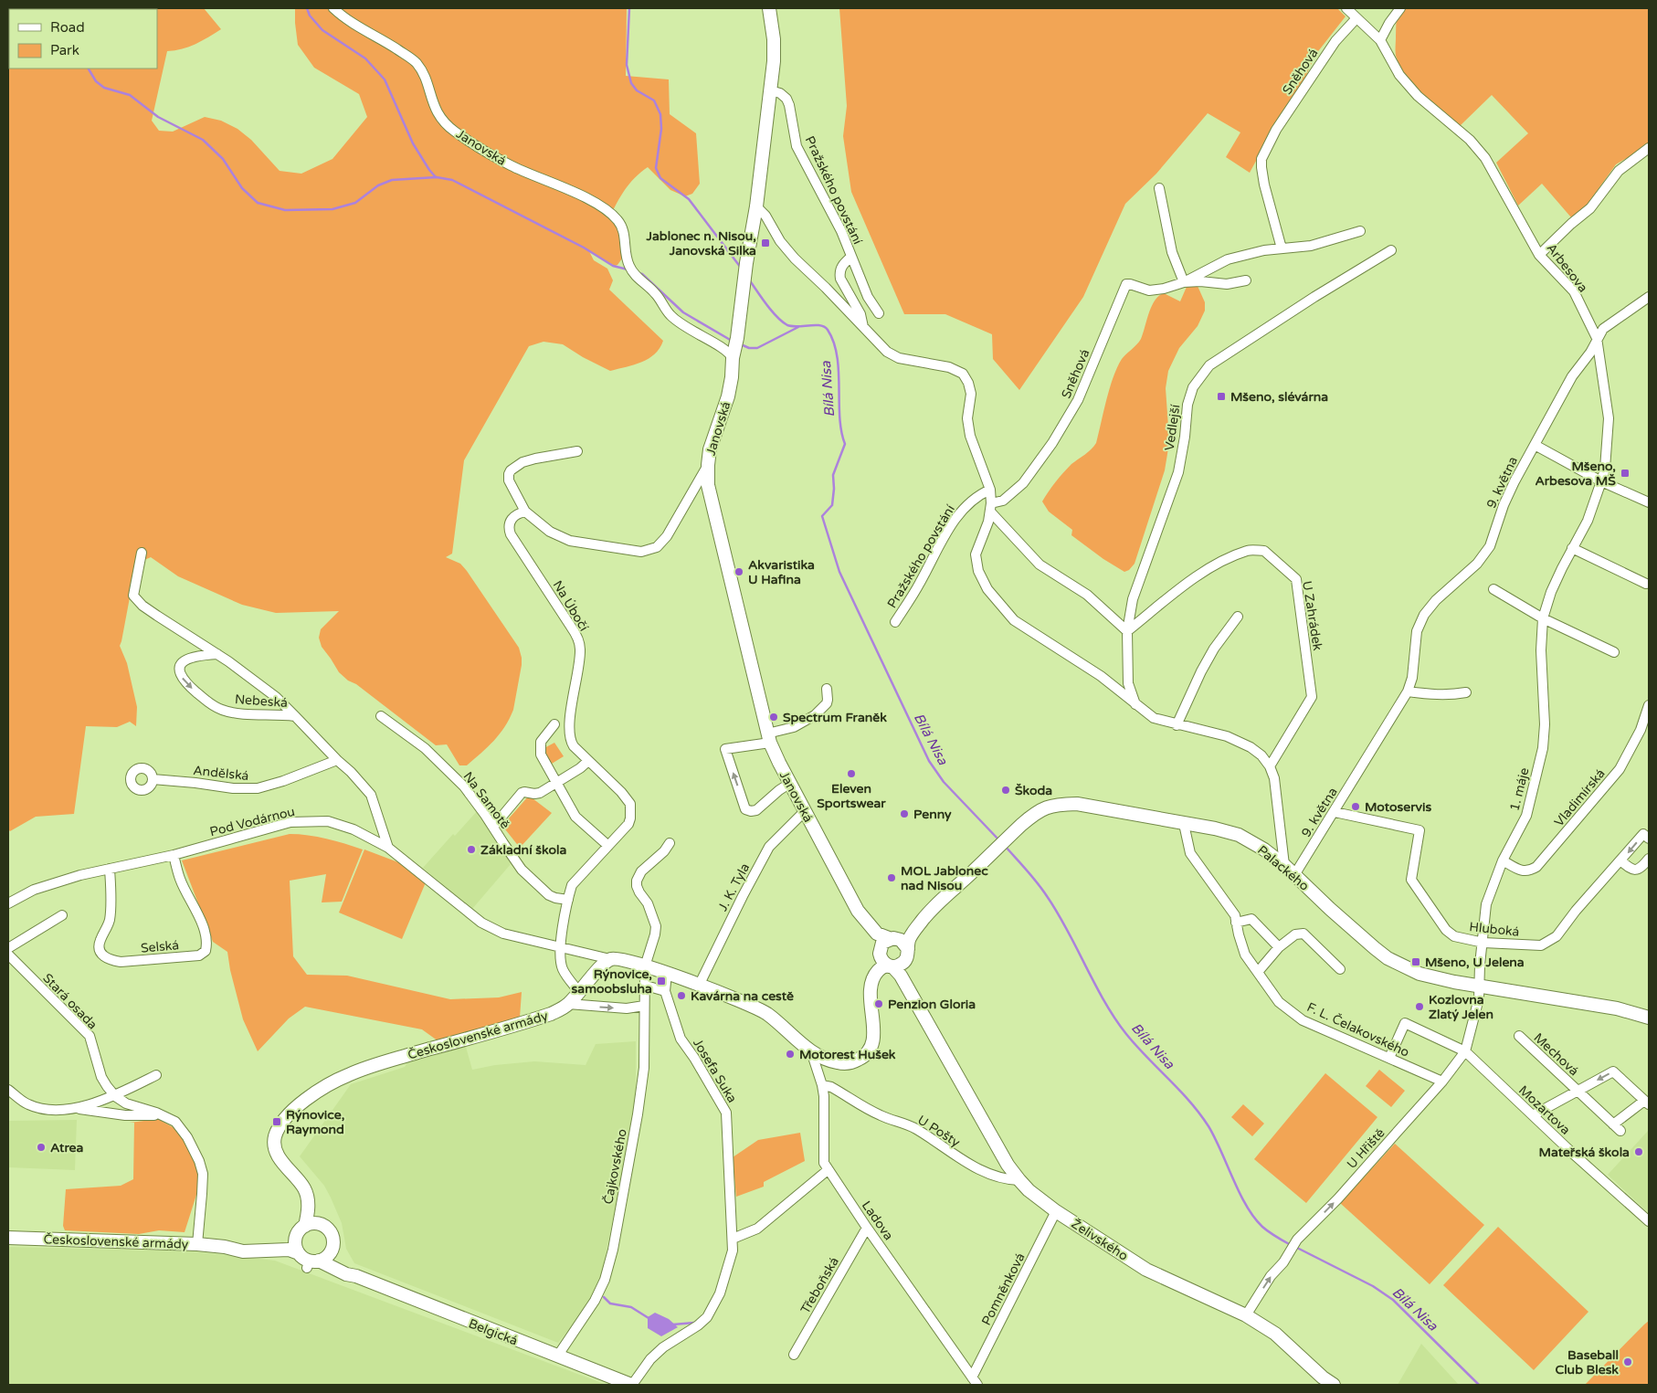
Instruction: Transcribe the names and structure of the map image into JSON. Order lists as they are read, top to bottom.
{
  "streets": {
    "street": [
      "Sněhová",
      "Janovská",
      "Pražského povstání",
      "Arbesova",
      "Vedlejší",
      "9. května",
      "Na Úbočí",
      "U Zahrádek",
      "Nebeská",
      "Andělská",
      "1. máje",
      "Vladimírská",
      "Na Samotě",
      "Pod Vodárnou",
      "Palackého",
      "J. K. Tyla",
      "Hluboká",
      "Selská",
      "Stará osada",
      "F. L. Čelakovského",
      "Československé armády",
      "Mechová",
      "Josefa Suka",
      "Mozartova",
      "U Pošty",
      "U Hřiště",
      "Čajkovského",
      "Ladova",
      "Želivského",
      "Třeboňská",
      "Pomněnková",
      "Belgická"
    ]
  },
  "crossings": [
    ["Sněhová", "Pražského povstání"],
    ["Sněhová", "Arbesova"],
    ["Janovská", "Pražského povstání"],
    ["Janovská", "Palackého"],
    ["Janovská", "J. K. Tyla"],
    ["Janovská", "Želivského"],
    ["Pražského povstání", "Vedlejší"],
    ["Pražského povstání", "U Zahrádek"],
    ["Pražského povstání", "Palackého"],
    ["Arbesova", "9. května"],
    ["Arbesova", "1. máje"],
    ["Vedlejší", "U Zahrádek"],
    ["9. května", "Palackého"],
    ["9. května", "Hluboká"],
    ["Na Úbočí", "Na Samotě"],
    ["Na Úbočí", "Pod Vodárnou"],
    ["Nebeská", "Andělská"],
    ["Nebeská", "Pod Vodárnou"],
    ["1. máje", "Vladimírská"],
    ["1. máje", "Palackého"],
    ["1. máje", "Hluboká"],
    ["1. máje", "U Hřiště"],
    ["Pod Vodárnou", "Selská"],
    ["Pod Vodárnou", "Československé armády"],
    ["Palackého", "F. L. Čelakovského"],
    ["Palackého", "U Hřiště"],
    ["Palackého", "Želivského"],
    ["Stará osada", "Československé armády"],
    ["F. L. Čelakovského", "Mozartova"],
    ["F. L. Čelakovského", "U Hřiště"],
    ["Československé armády", "Belgická"],
    ["Mechová", "Mozartova"],
    ["Josefa Suka", "Belgická"],
    ["Mozartova", "U Hřiště"],
    ["U Pošty", "Ladova"],
    ["U Pošty", "Želivského"],
    ["U Hřiště", "Želivského"],
    ["Čajkovského", "Belgická"],
    ["Ladova", "Třeboňská"],
    ["Ladova", "Pomněnková"],
    ["Želivského", "Pomněnková"]
  ],
  "one_way": ["U Hřiště"],
  "water": ["Bílá Nisa"],
  "places": {
    "transit": [
      "Jablonec n. Nisou, Janovská Silka",
      "Mšeno, slévárna",
      "Mšeno, Arbesova MŠ",
      "Mšeno, U Jelena",
      "Rýnovice, samoobsluha",
      "Rýnovice, Raymond"
    ],
    "other": [
      "Akvaristika U Hafina",
      "Spectrum Franěk",
      "Eleven Sportswear",
      "Škoda",
      "Motoservis",
      "Penny",
      "Základní škola",
      "MOL Jablonec nad Nisou",
      "Kavárna na cestě",
      "Penzion Gloria",
      "Kozlovna Zlatý Jelen",
      "Motorest Hušek",
      "Atrea",
      "Mateřská škola",
      "Baseball Club Blesk"
    ]
  },
  "legend": ["Road", "Park"]
}
